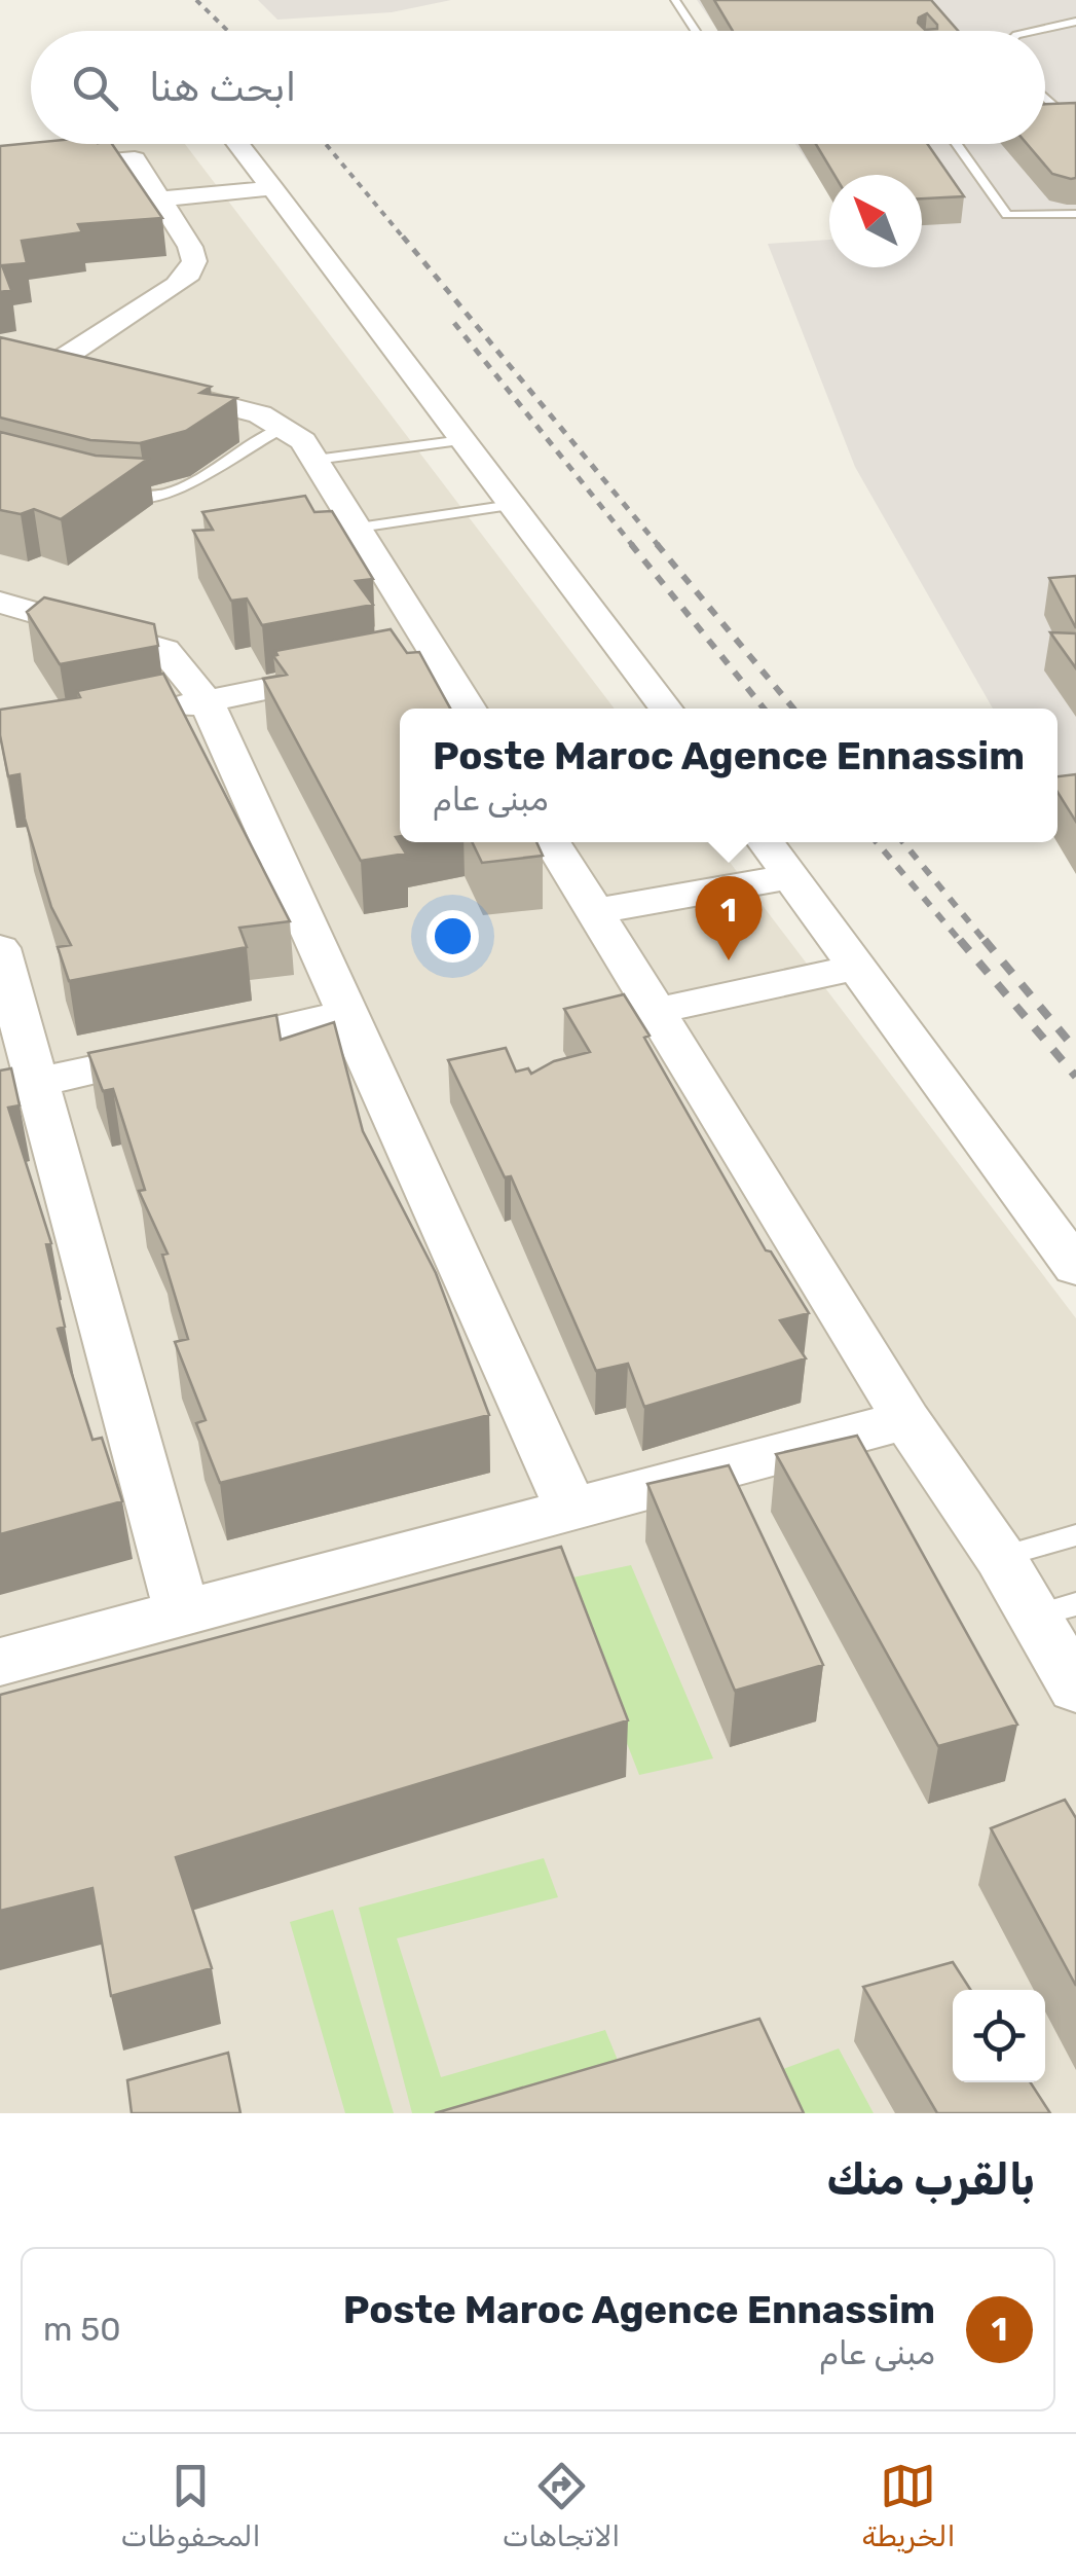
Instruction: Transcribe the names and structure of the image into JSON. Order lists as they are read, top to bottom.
{
  "north": "top left",
  "page": {
    "search": "ابحث هنا",
    "popup": ["Poste Maroc Agence Ennassim", "مبنى عام"],
    "pins": "1",
    "heading": "بالقرب منك",
    "list": [
      {
        "mark": "1",
        "name": "Poste Maroc Agence Ennassim",
        "note": "مبنى عام",
        "value": "50 m"
      }
    ],
    "nav": ["الخريطة", "الاتجاهات", "المحفوظات"]
  }
}
